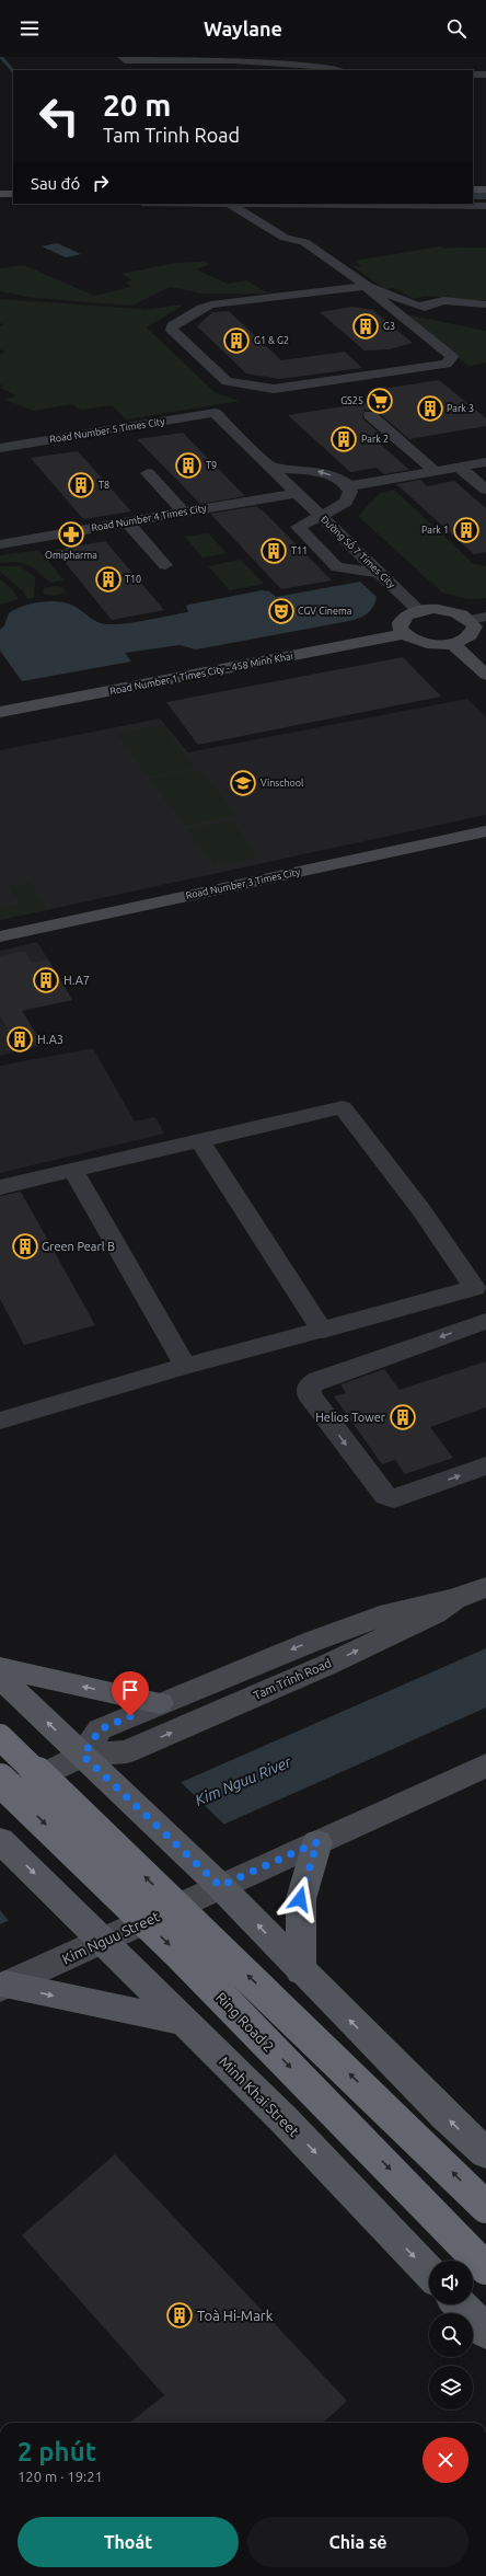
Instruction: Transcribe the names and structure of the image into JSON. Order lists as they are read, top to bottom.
{
  "streets": {
    "highway": ["Ring Road 2"],
    "main road": ["Minh Khai Street"],
    "street": [
      "Road Number 5 Times City",
      "Road Number 4 Times City",
      "Đường Số 7 Times City",
      "Road Number 1 Times City - 458 Minh Khai",
      "Road Number 3 Times City",
      "Kim Nguu Street"
    ]
  },
  "crossings": [
    ["Road Number 5 Times City", "Đường Số 7 Times City"],
    ["Road Number 4 Times City", "Đường Số 7 Times City"],
    ["Kim Nguu Street", "Minh Khai Street"]
  ],
  "water": ["Kim Nguu River"],
  "places": {
    "building": [
      "G3",
      "G1 & G2",
      "Park 3",
      "Park 2",
      "T9",
      "T8",
      "Park 1",
      "T11",
      "T10",
      "H.A7",
      "H.A3",
      "Green Pearl B",
      "Helios Tower",
      "Toà Hi-Mark"
    ],
    "supermarket": ["GS25"],
    "pharmacy": ["Omipharma"],
    "theatre": ["CGV Cinema"],
    "school or university": ["Vinschool"]
  },
  "page": {
    "header": "Waylane",
    "turn": ["20 m", "Tam Trinh Road"],
    "then": "Sau đó",
    "heading": ["2 phút", "120 m · 19:21"],
    "buttons": ["Thoát", "Chia sẻ"]
  }
}
